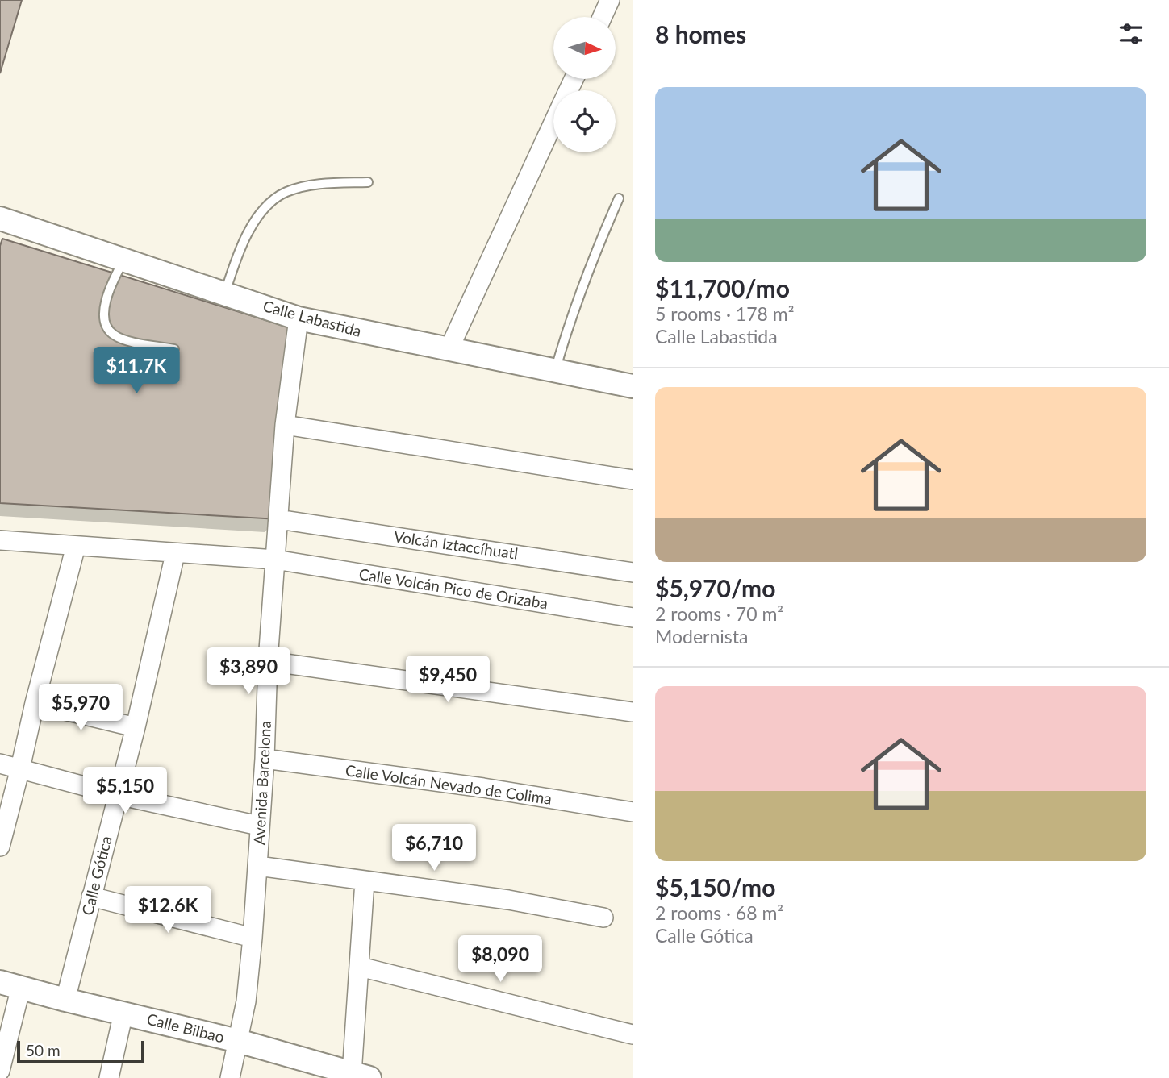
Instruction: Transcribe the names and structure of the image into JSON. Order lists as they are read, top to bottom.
{
  "streets": {
    "street": [
      "Calle Labastida",
      "Volcán Iztaccíhuatl",
      "Calle Volcán Pico de Orizaba",
      "Avenida Barcelona",
      "Calle Volcán Nevado de Colima",
      "Calle Gótica",
      "Calle Bilbao"
    ]
  },
  "crossings": [
    ["Calle Labastida", "Avenida Barcelona"],
    ["Volcán Iztaccíhuatl", "Avenida Barcelona"],
    ["Calle Volcán Pico de Orizaba", "Avenida Barcelona"],
    ["Calle Volcán Pico de Orizaba", "Calle Gótica"],
    ["Avenida Barcelona", "Calle Volcán Nevado de Colima"],
    ["Avenida Barcelona", "Calle Bilbao"],
    ["Calle Gótica", "Calle Bilbao"]
  ],
  "scale_bar": "50 m",
  "north": "right",
  "page": {
    "heading": "8 homes",
    "list": [
      {
        "name": "$11,700/mo",
        "note": "5 rooms · 178 m² · Calle Labastida"
      },
      {
        "name": "$5,970/mo",
        "note": "2 rooms · 70 m² · Modernista"
      },
      {
        "name": "$5,150/mo",
        "note": "2 rooms · 68 m² · Calle Gótica"
      }
    ],
    "price": [
      "$11.7K",
      "$3,890",
      "$9,450",
      "$5,970",
      "$5,150",
      "$6,710",
      "$12.6K",
      "$8,090"
    ],
    "scale": "50 m"
  }
}
